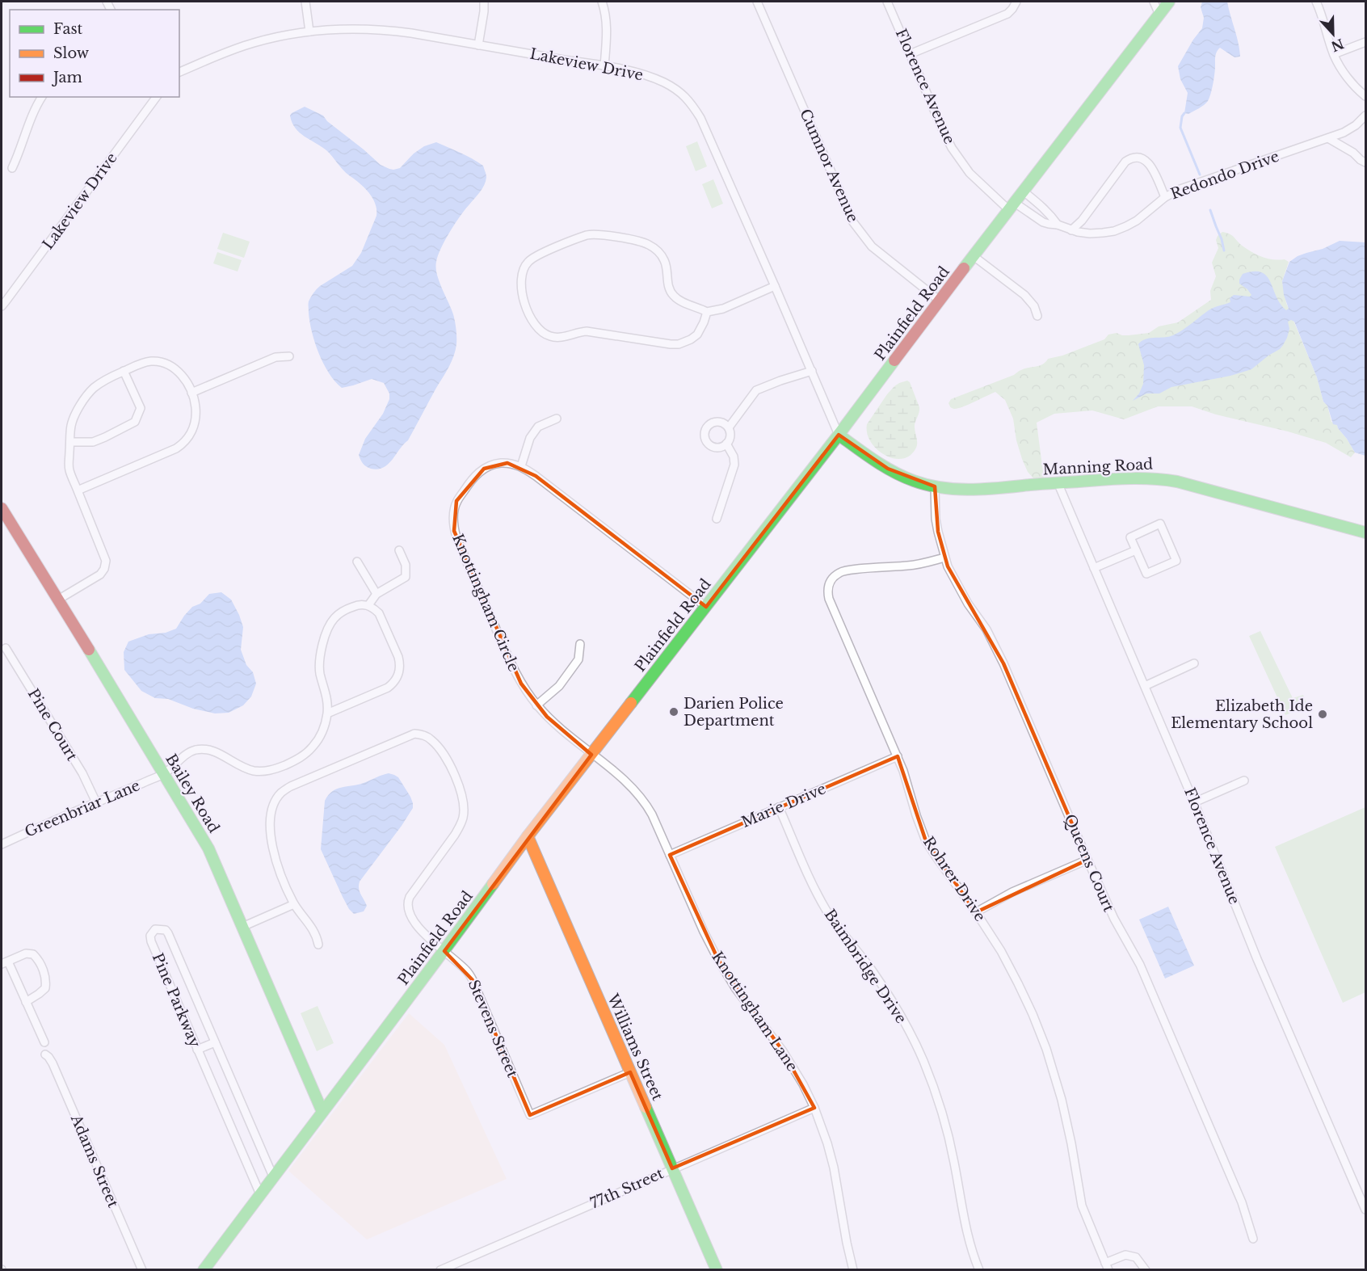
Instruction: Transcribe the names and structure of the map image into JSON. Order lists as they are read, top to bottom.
{
  "streets": {
    "street": [
      "Lakeview Drive",
      "Florence Avenue",
      "Cumnor Avenue",
      "Redondo Drive",
      "Plainfield Road",
      "Manning Road",
      "Knottingham Circle",
      "Pine Court",
      "Bailey Road",
      "Marie Drive",
      "Greenbriar Lane",
      "Queens Court",
      "Rohrer Drive",
      "Baimbridge Drive",
      "Pine Parkway",
      "Knottingham Lane",
      "Stevens Street",
      "Williams Street",
      "Adams Street",
      "77th Street"
    ]
  },
  "crossings": [
    ["Lakeview Drive", "Plainfield Road"],
    ["Lakeview Drive", "Manning Road"],
    ["Florence Avenue", "Redondo Drive"],
    ["Florence Avenue", "Plainfield Road"],
    ["Florence Avenue", "Manning Road"],
    ["Cumnor Avenue", "Plainfield Road"],
    ["Redondo Drive", "Plainfield Road"],
    ["Plainfield Road", "Manning Road"],
    ["Plainfield Road", "Knottingham Circle"],
    ["Plainfield Road", "Bailey Road"],
    ["Plainfield Road", "Pine Parkway"],
    ["Plainfield Road", "Knottingham Lane"],
    ["Plainfield Road", "Stevens Street"],
    ["Plainfield Road", "Williams Street"],
    ["Manning Road", "Queens Court"],
    ["Knottingham Circle", "Knottingham Lane"],
    ["Pine Court", "Greenbriar Lane"],
    ["Bailey Road", "Greenbriar Lane"],
    ["Marie Drive", "Rohrer Drive"],
    ["Marie Drive", "Baimbridge Drive"],
    ["Marie Drive", "Knottingham Lane"],
    ["Queens Court", "Rohrer Drive"],
    ["Knottingham Lane", "77th Street"],
    ["Stevens Street", "Williams Street"],
    ["Williams Street", "77th Street"]
  ],
  "places": ["Darien Police Department", "Elizabeth Ide Elementary School"],
  "legend": ["Fast", "Slow", "Jam"],
  "north": "bottom"
}
